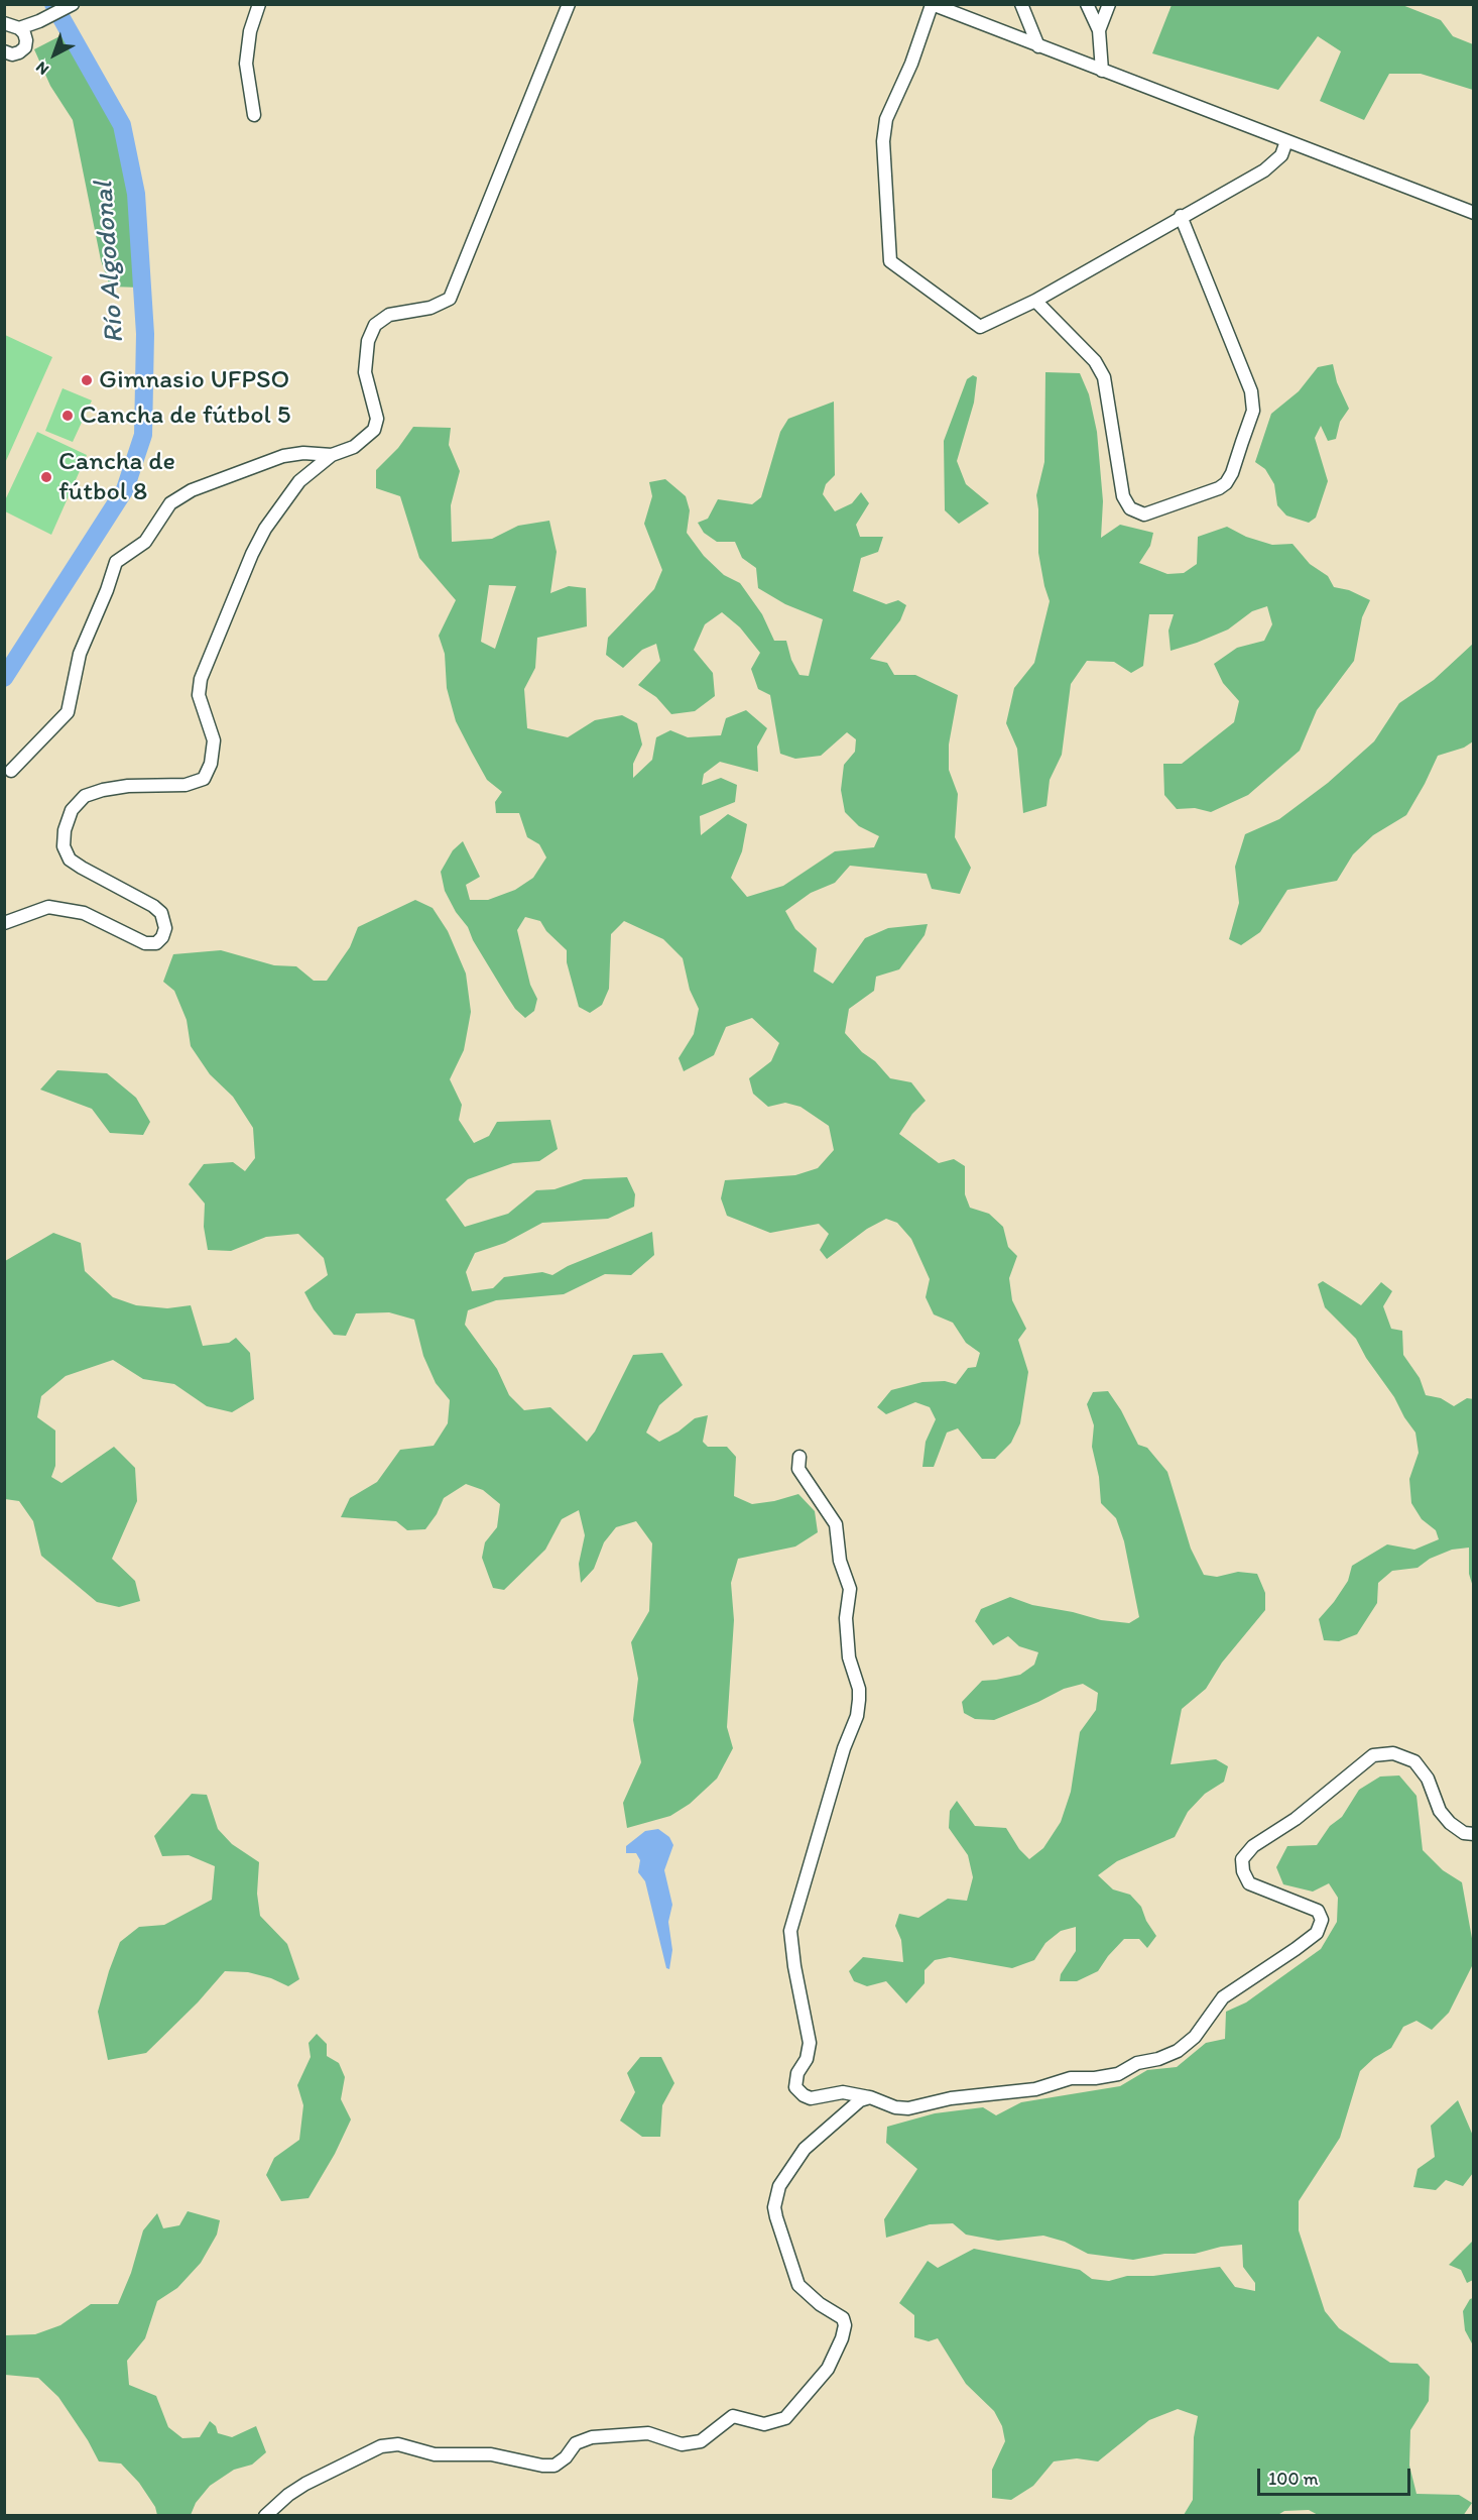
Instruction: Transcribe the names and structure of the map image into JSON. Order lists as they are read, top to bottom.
{
  "water": ["Río Algodonal"],
  "places": ["Gimnasio UFPSO", "Cancha de fútbol 5", "Cancha de fútbol 8"],
  "scale_bar": "100 m",
  "north": "bottom left"
}
